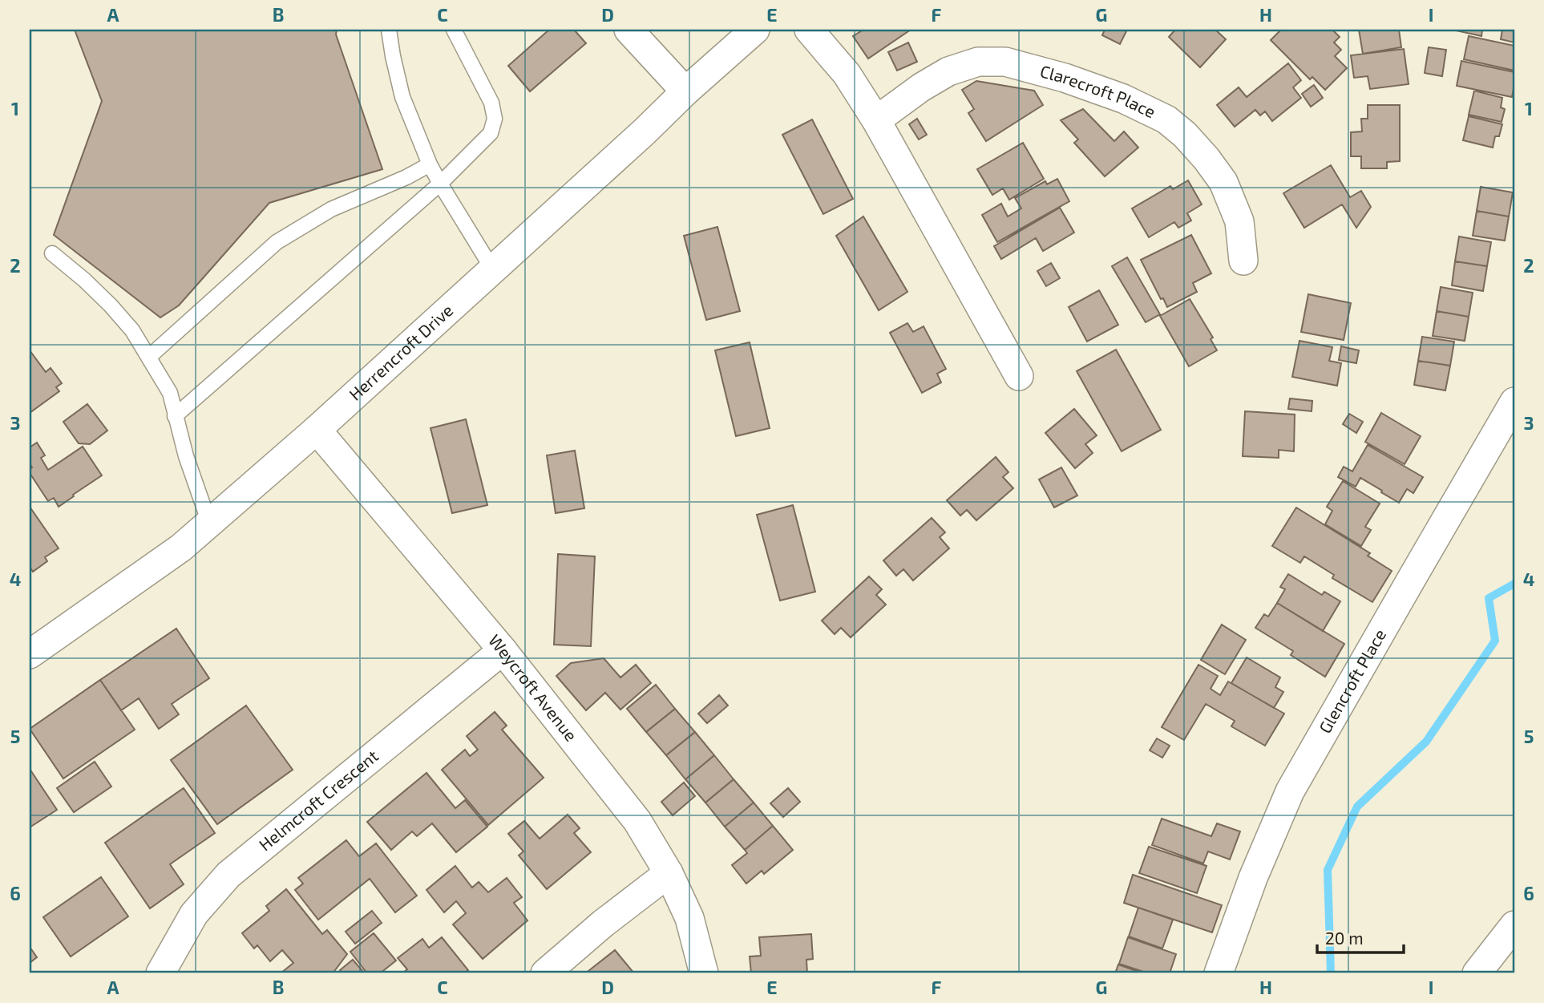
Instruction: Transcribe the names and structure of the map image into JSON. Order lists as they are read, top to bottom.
{
  "streets": {
    "street": [
      "Clarecroft Place",
      "Herrencroft Drive",
      "Glencroft Place",
      "Weycroft Avenue",
      "Helmcroft Crescent"
    ]
  },
  "crossings": [
    ["Herrencroft Drive", "Weycroft Avenue"],
    ["Weycroft Avenue", "Helmcroft Crescent"]
  ],
  "scale_bar": "20 m",
  "grid": {
    "columns": [
      "A",
      "B",
      "C",
      "D",
      "E",
      "F",
      "G",
      "H",
      "I"
    ],
    "rows": [
      "1",
      "2",
      "3",
      "4",
      "5",
      "6"
    ]
  }
}
